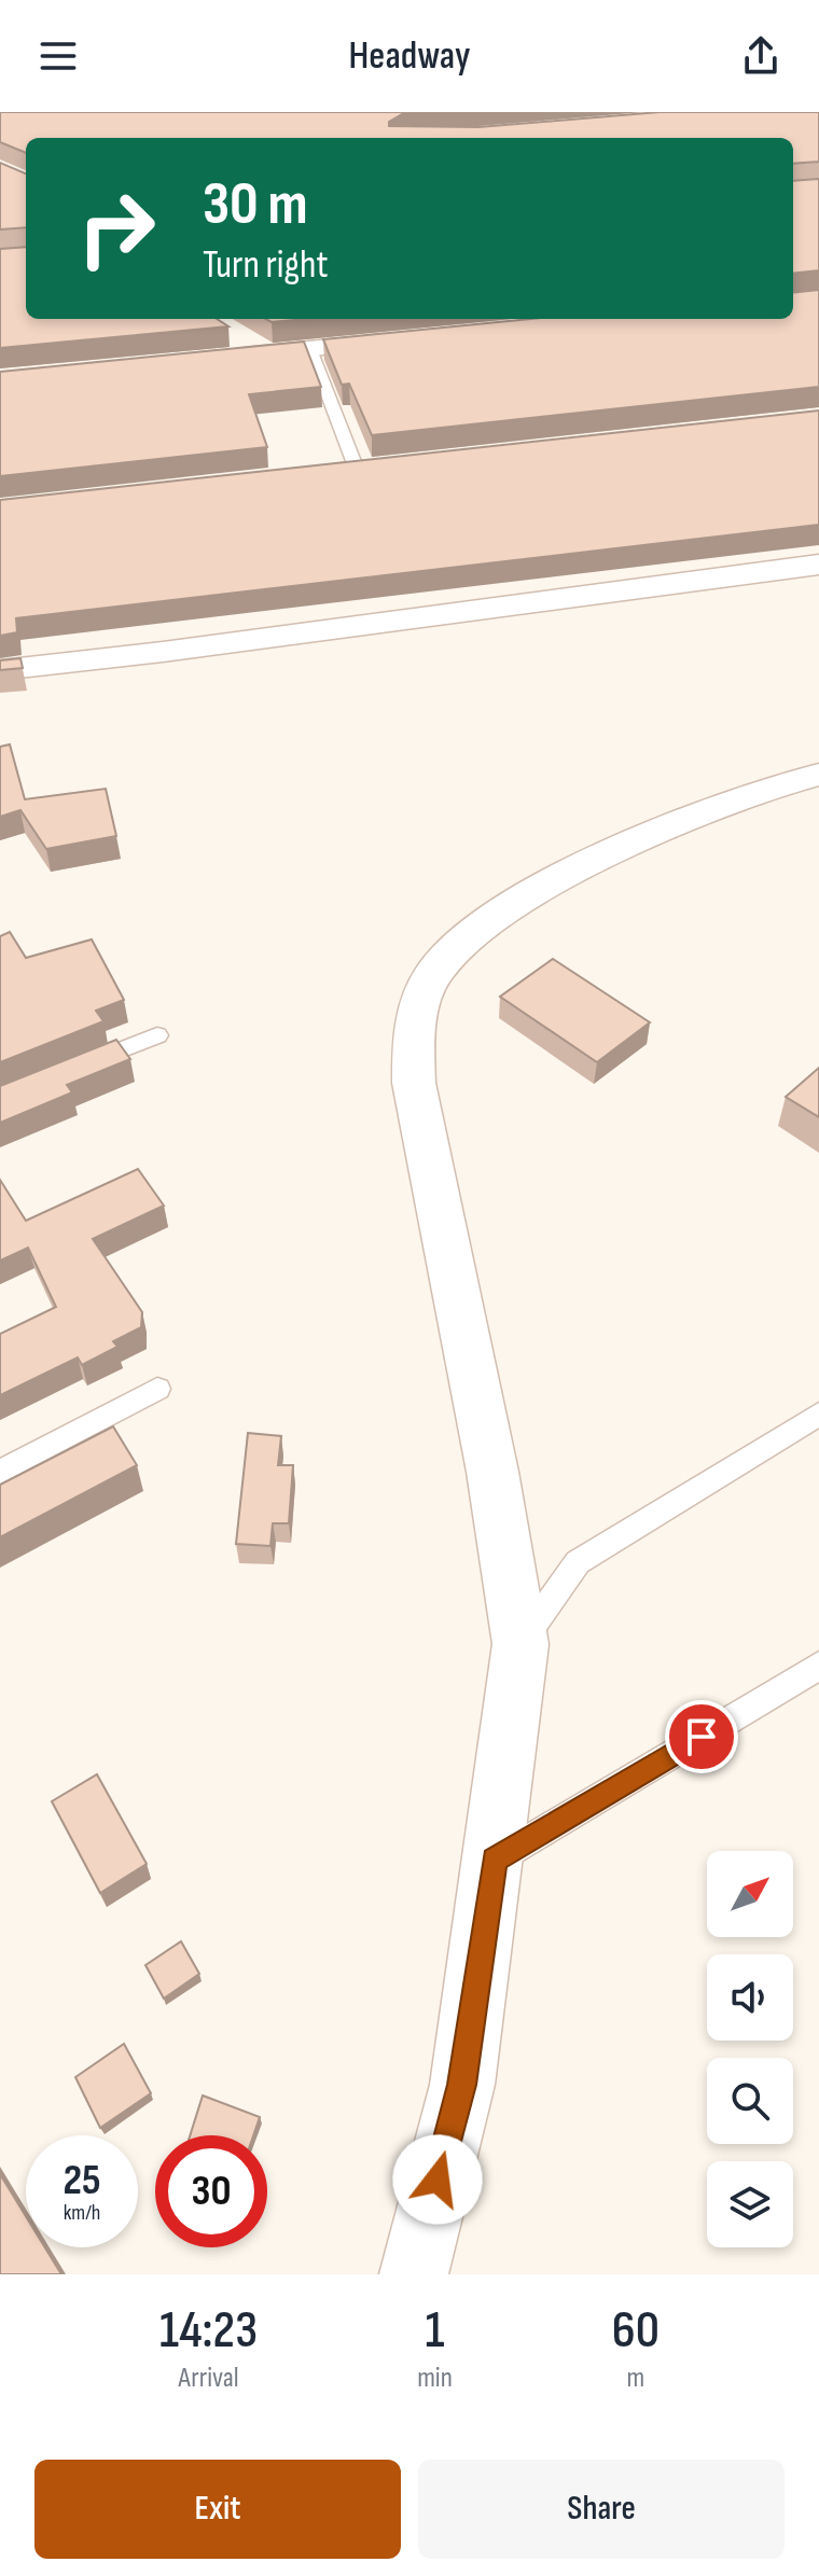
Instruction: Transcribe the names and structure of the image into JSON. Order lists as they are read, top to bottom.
{
  "north": "top right",
  "page": {
    "header": "Headway",
    "turn": ["30 m", "Turn right"],
    "speed": "25 km/h",
    "limit": "30",
    "eta": [
      "14:23",
      "Arrival",
      "1",
      "min",
      "60",
      "m"
    ],
    "buttons": ["Exit", "Share"]
  }
}
